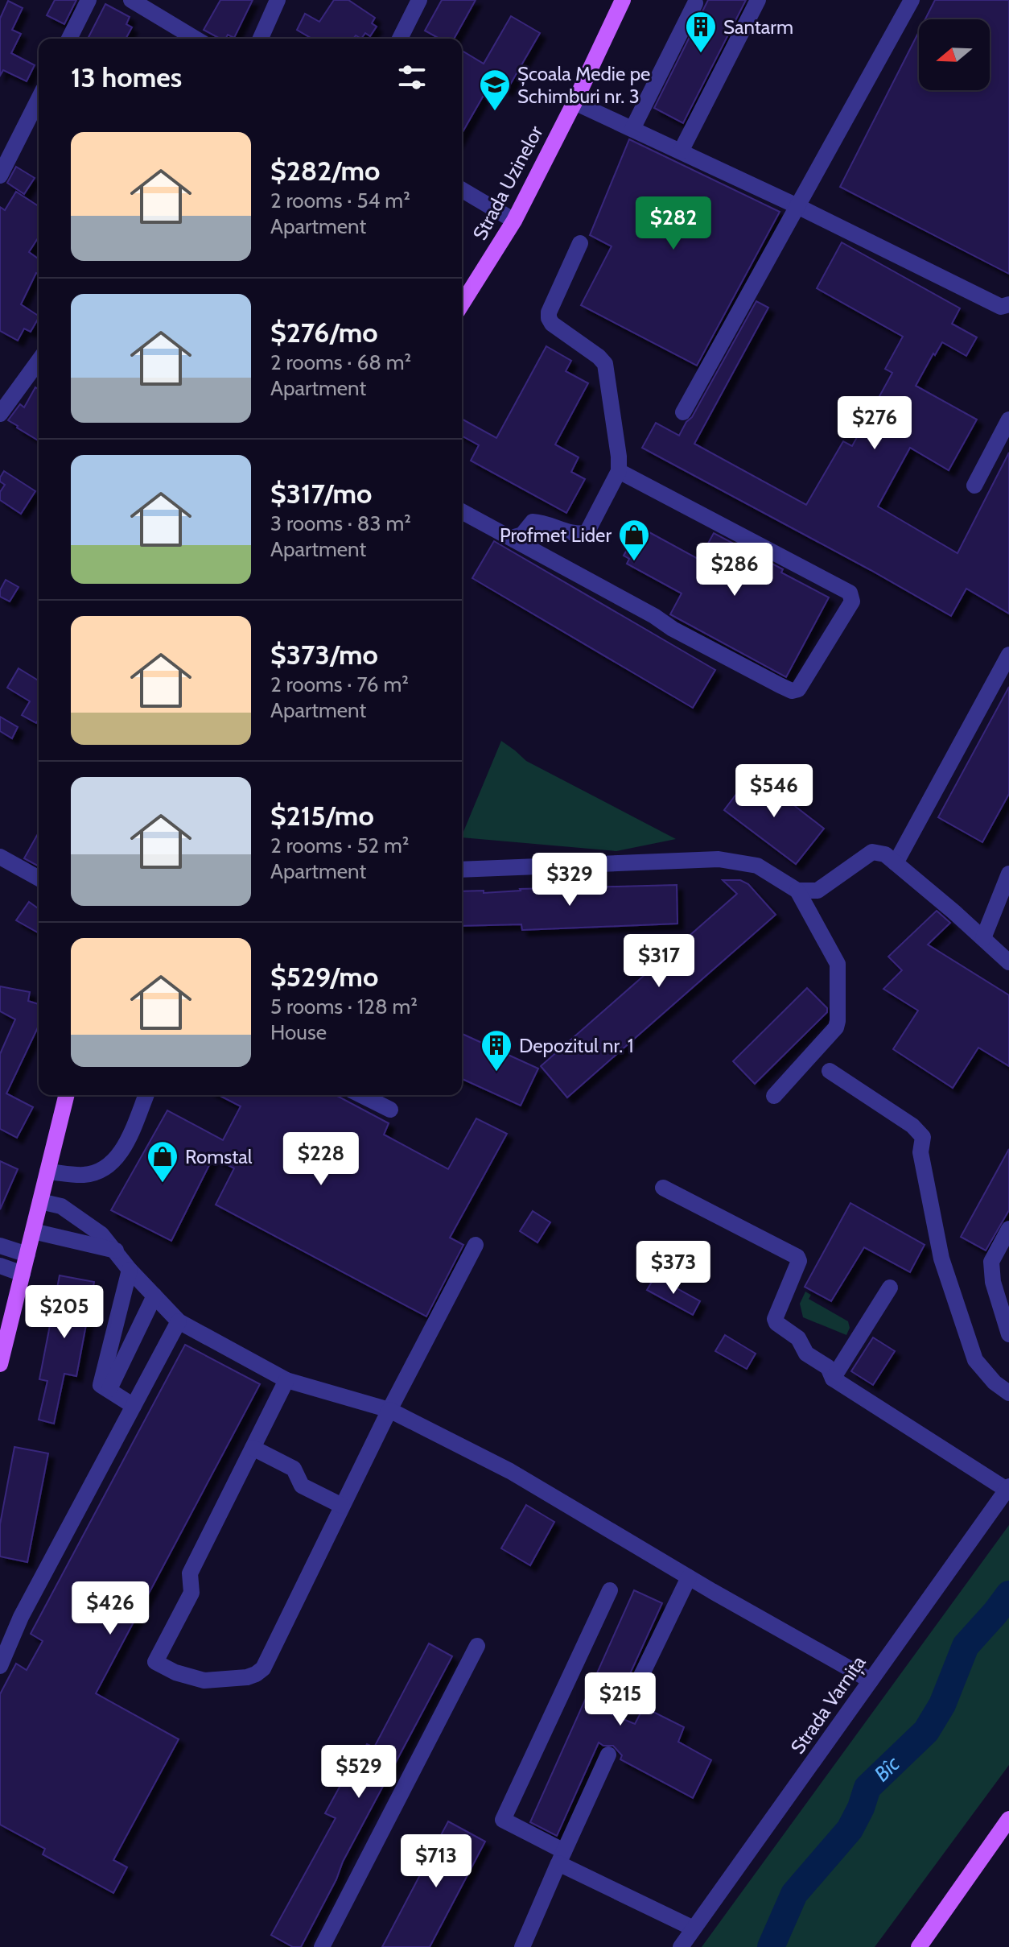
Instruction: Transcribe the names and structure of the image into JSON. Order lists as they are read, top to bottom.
{
  "streets": {
    "main road": ["Strada Uzinelor"],
    "street": ["Strada Varnița"]
  },
  "water": ["Bîc"],
  "places": {
    "building": ["Santarm", "Depozitul nr. 1"],
    "school or university": ["Școala Medie pe Schimburi nr. 3"],
    "shop": ["Profmet Lider", "Romstal"]
  },
  "north": "left",
  "page": {
    "heading": "13 homes",
    "list": [
      {
        "name": "$282/mo",
        "note": "2 rooms · 54 m² · Apartment"
      },
      {
        "name": "$276/mo",
        "note": "2 rooms · 68 m² · Apartment"
      },
      {
        "name": "$317/mo",
        "note": "3 rooms · 83 m² · Apartment"
      },
      {
        "name": "$373/mo",
        "note": "2 rooms · 76 m² · Apartment"
      },
      {
        "name": "$215/mo",
        "note": "2 rooms · 52 m² · Apartment"
      },
      {
        "name": "$529/mo",
        "note": "5 rooms · 128 m² · House"
      }
    ],
    "price": [
      "$282",
      "$276",
      "$286",
      "$546",
      "$329",
      "$317",
      "$228",
      "$373",
      "$205",
      "$426",
      "$215",
      "$529",
      "$713"
    ]
  }
}
